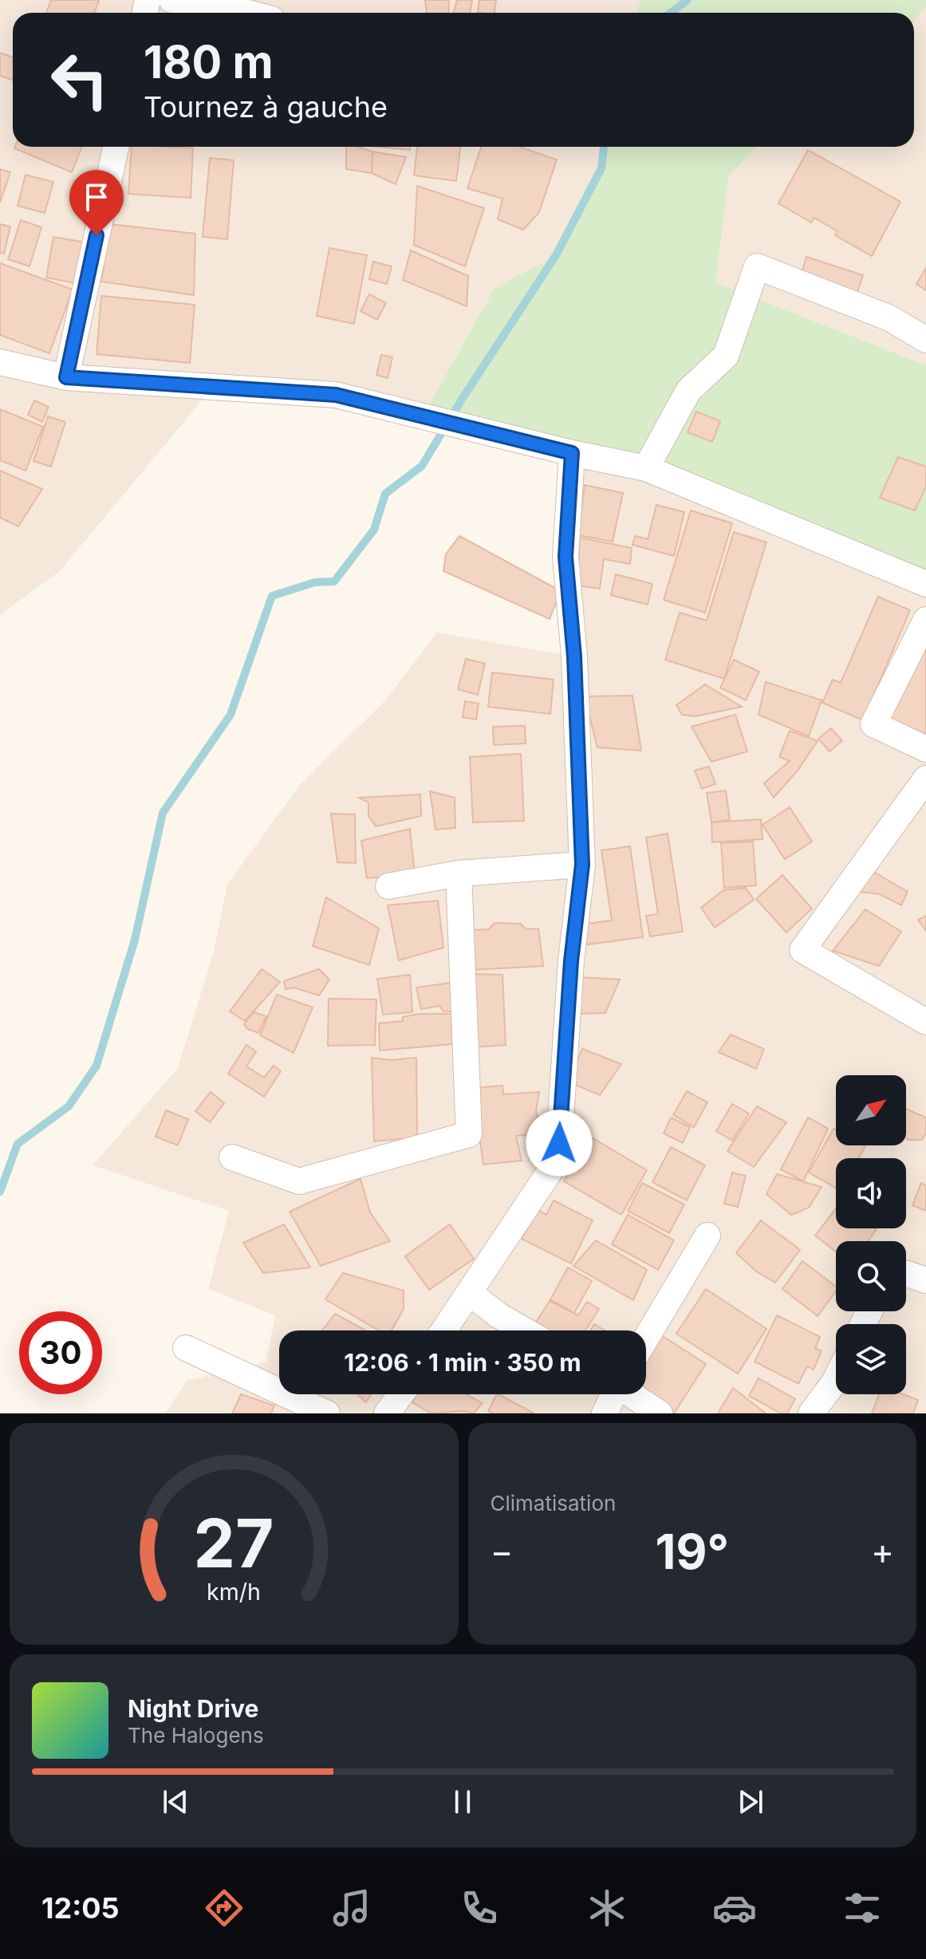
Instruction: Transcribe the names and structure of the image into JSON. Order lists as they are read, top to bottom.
{
  "north": "top right",
  "page": {
    "turn": ["180 m", "Tournez à gauche"],
    "limit": "30",
    "trip": "12:06 · 1 min · 350 m",
    "tile": "Climatisation",
    "heat": ["−", "19°", "+"],
    "song": ["Night Drive", "The Halogens"],
    "tabs": "12:05",
    "gauge": ["27", "km/h"]
  }
}
